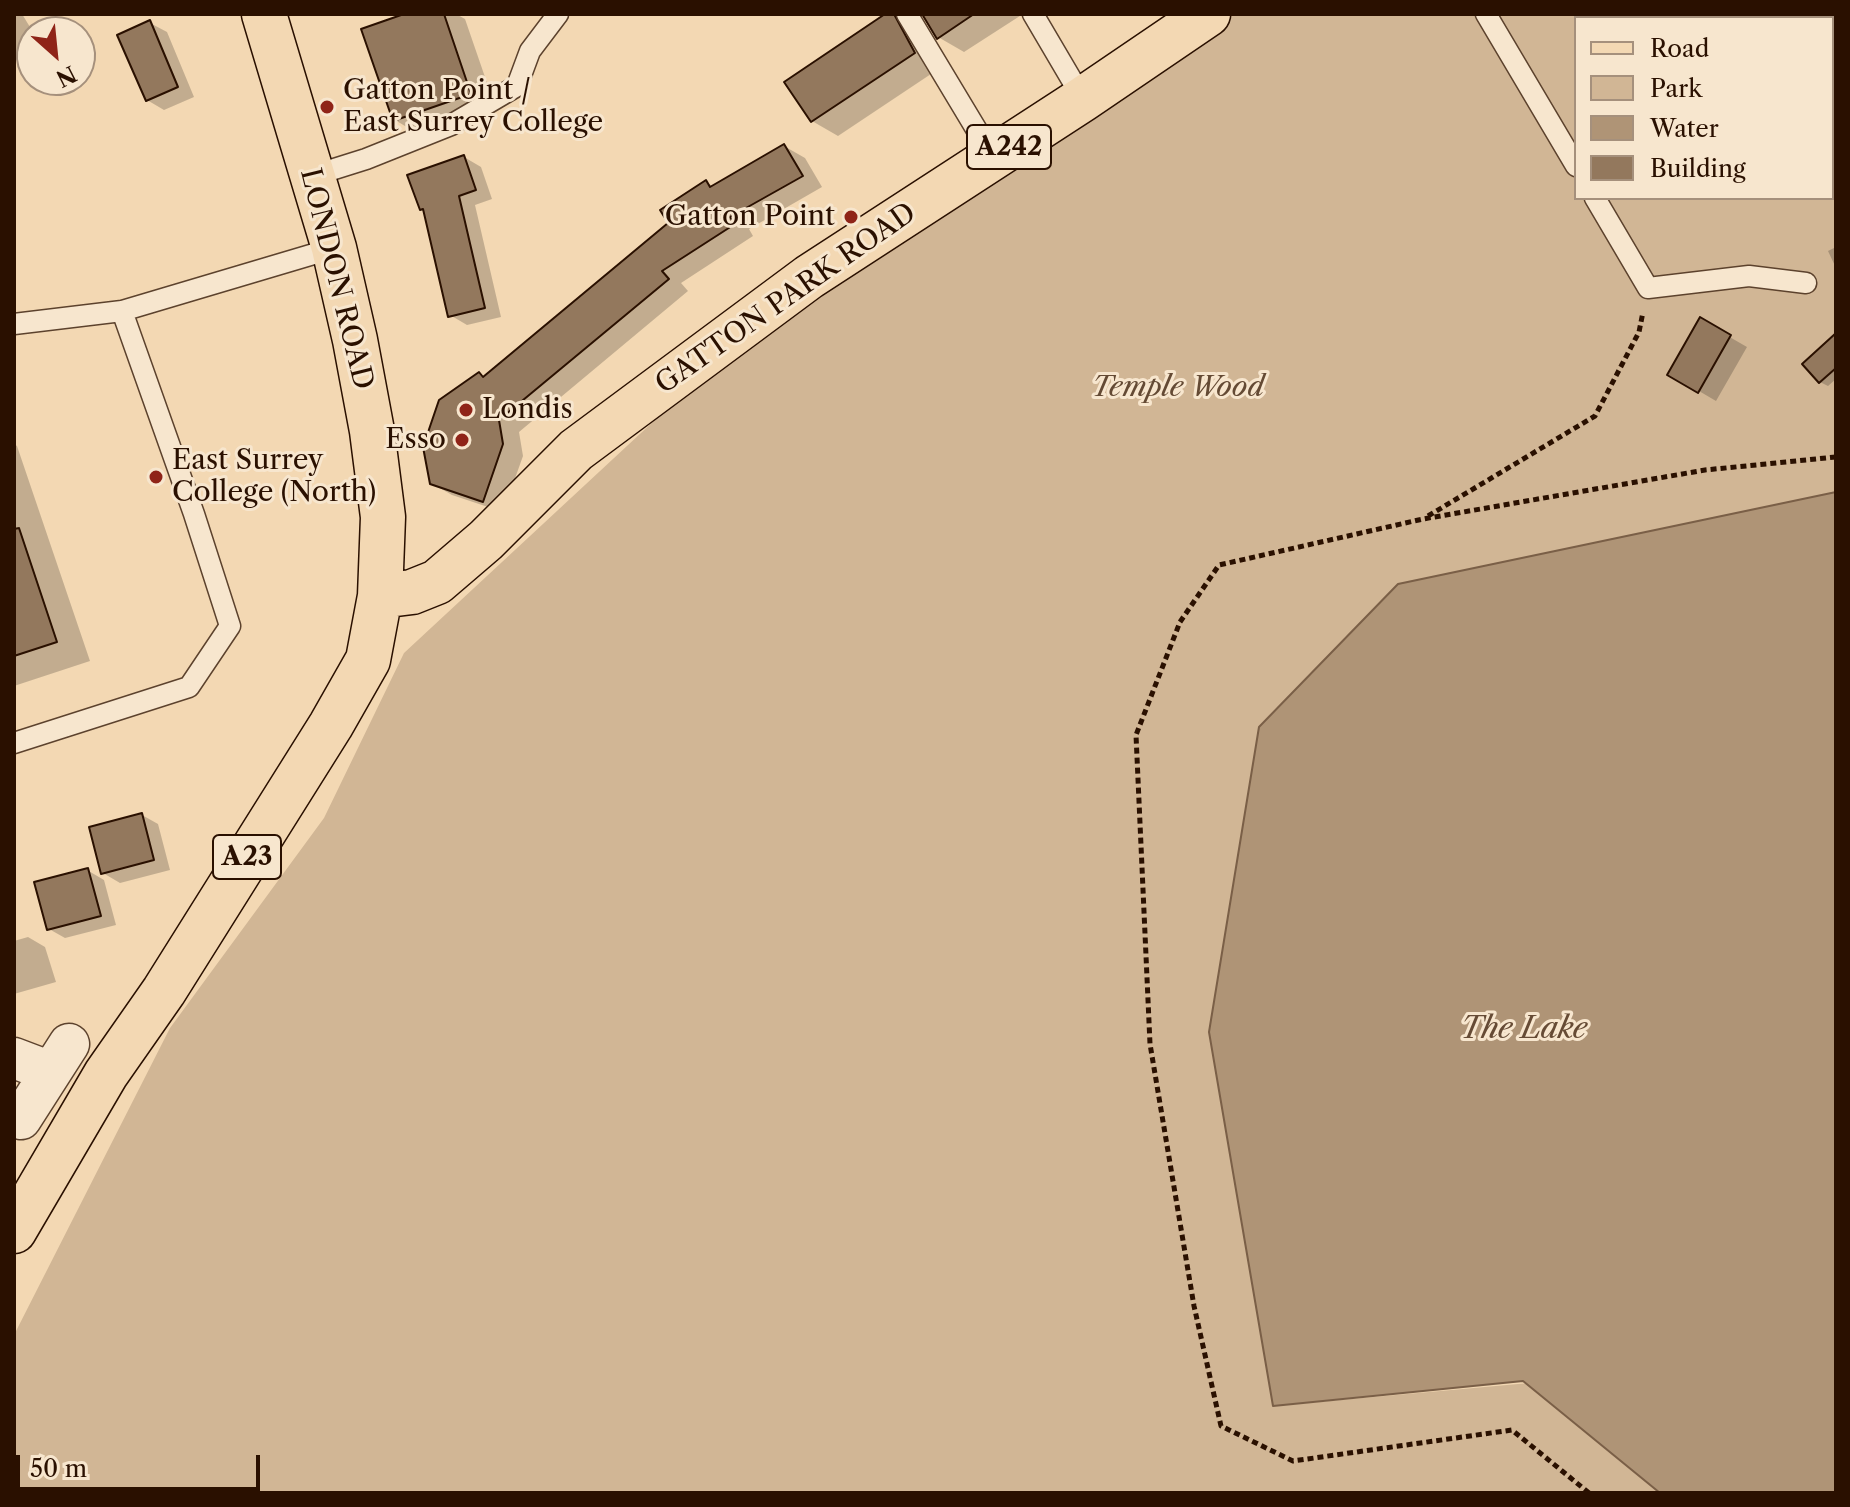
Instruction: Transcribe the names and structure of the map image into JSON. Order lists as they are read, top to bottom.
{
  "streets": {
    "main road": [
      "A242",
      "LONDON ROAD",
      "GATTON PARK ROAD",
      "A23"
    ]
  },
  "crossings": [
    ["LONDON ROAD", "GATTON PARK ROAD"],
    ["LONDON ROAD", "A23"],
    ["GATTON PARK ROAD", "A23"]
  ],
  "water": ["The Lake"],
  "parks": ["Temple Wood"],
  "places": [
    "Gatton Point / East Surrey College",
    "Gatton Point",
    "Londis",
    "Esso",
    "East Surrey College (North)"
  ],
  "legend": [
    "Road",
    "Park",
    "Water",
    "Building"
  ],
  "scale_bar": "50 m",
  "north": "bottom right"
}
